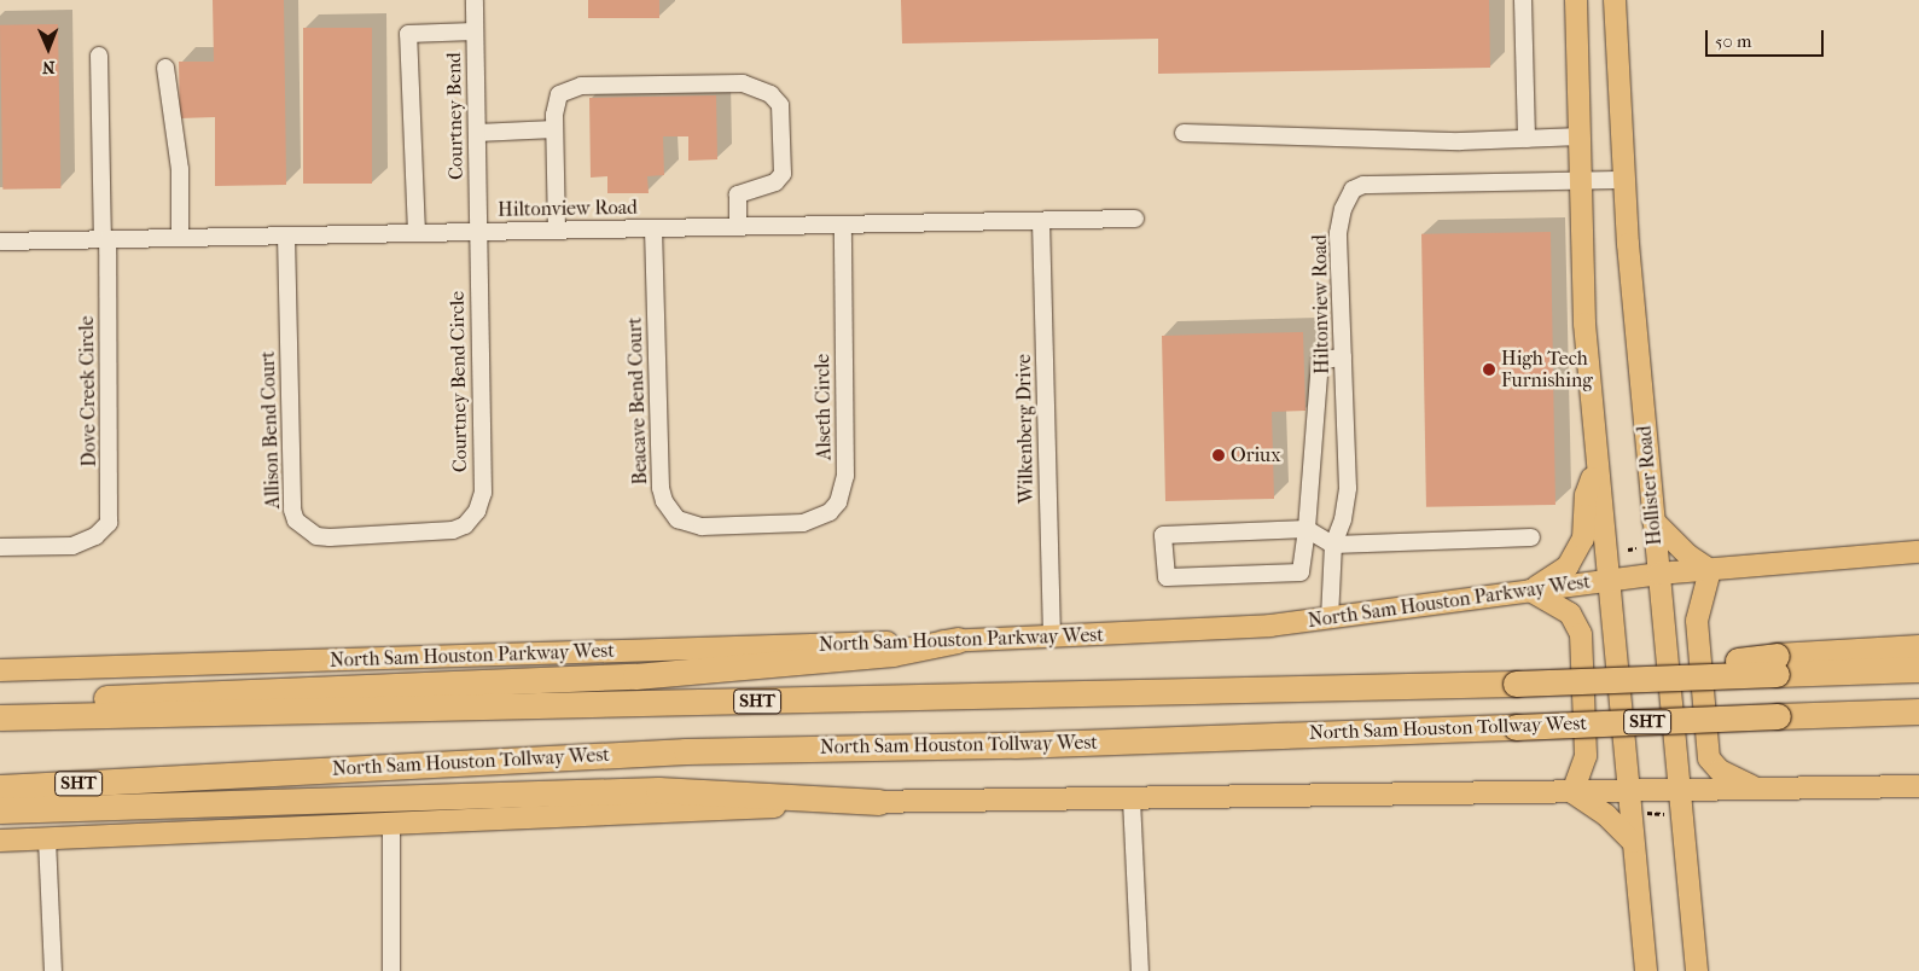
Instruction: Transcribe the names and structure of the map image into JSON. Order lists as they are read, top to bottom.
{
  "streets": {
    "highway": ["SHT", "North Sam Houston Tollway West"],
    "main road": ["Hollister Road", "North Sam Houston Parkway West"],
    "street": [
      "Courtney Bend",
      "Hiltonview Road",
      "Courtney Bend Circle",
      "Dove Creek Circle",
      "Beacave Bend Court",
      "Alseth Circle",
      "Wilkenberg Drive",
      "Allison Bend Court"
    ]
  },
  "crossings": [
    ["Courtney Bend", "Hiltonview Road"],
    ["Courtney Bend", "Courtney Bend Circle"],
    ["Hiltonview Road", "Courtney Bend Circle"],
    ["Hiltonview Road", "Dove Creek Circle"],
    ["Hiltonview Road", "Beacave Bend Court"],
    ["Hiltonview Road", "Alseth Circle"],
    ["Hiltonview Road", "Wilkenberg Drive"],
    ["Hiltonview Road", "Allison Bend Court"],
    ["Hiltonview Road", "Hollister Road"],
    ["Hiltonview Road", "North Sam Houston Parkway West"],
    ["Courtney Bend Circle", "Allison Bend Court"],
    ["Beacave Bend Court", "Alseth Circle"],
    ["Wilkenberg Drive", "North Sam Houston Parkway West"],
    ["Hollister Road", "North Sam Houston Parkway West"]
  ],
  "places": ["High Tech Furnishing", "Oriux"],
  "scale_bar": "50 m",
  "north": "bottom"
}
